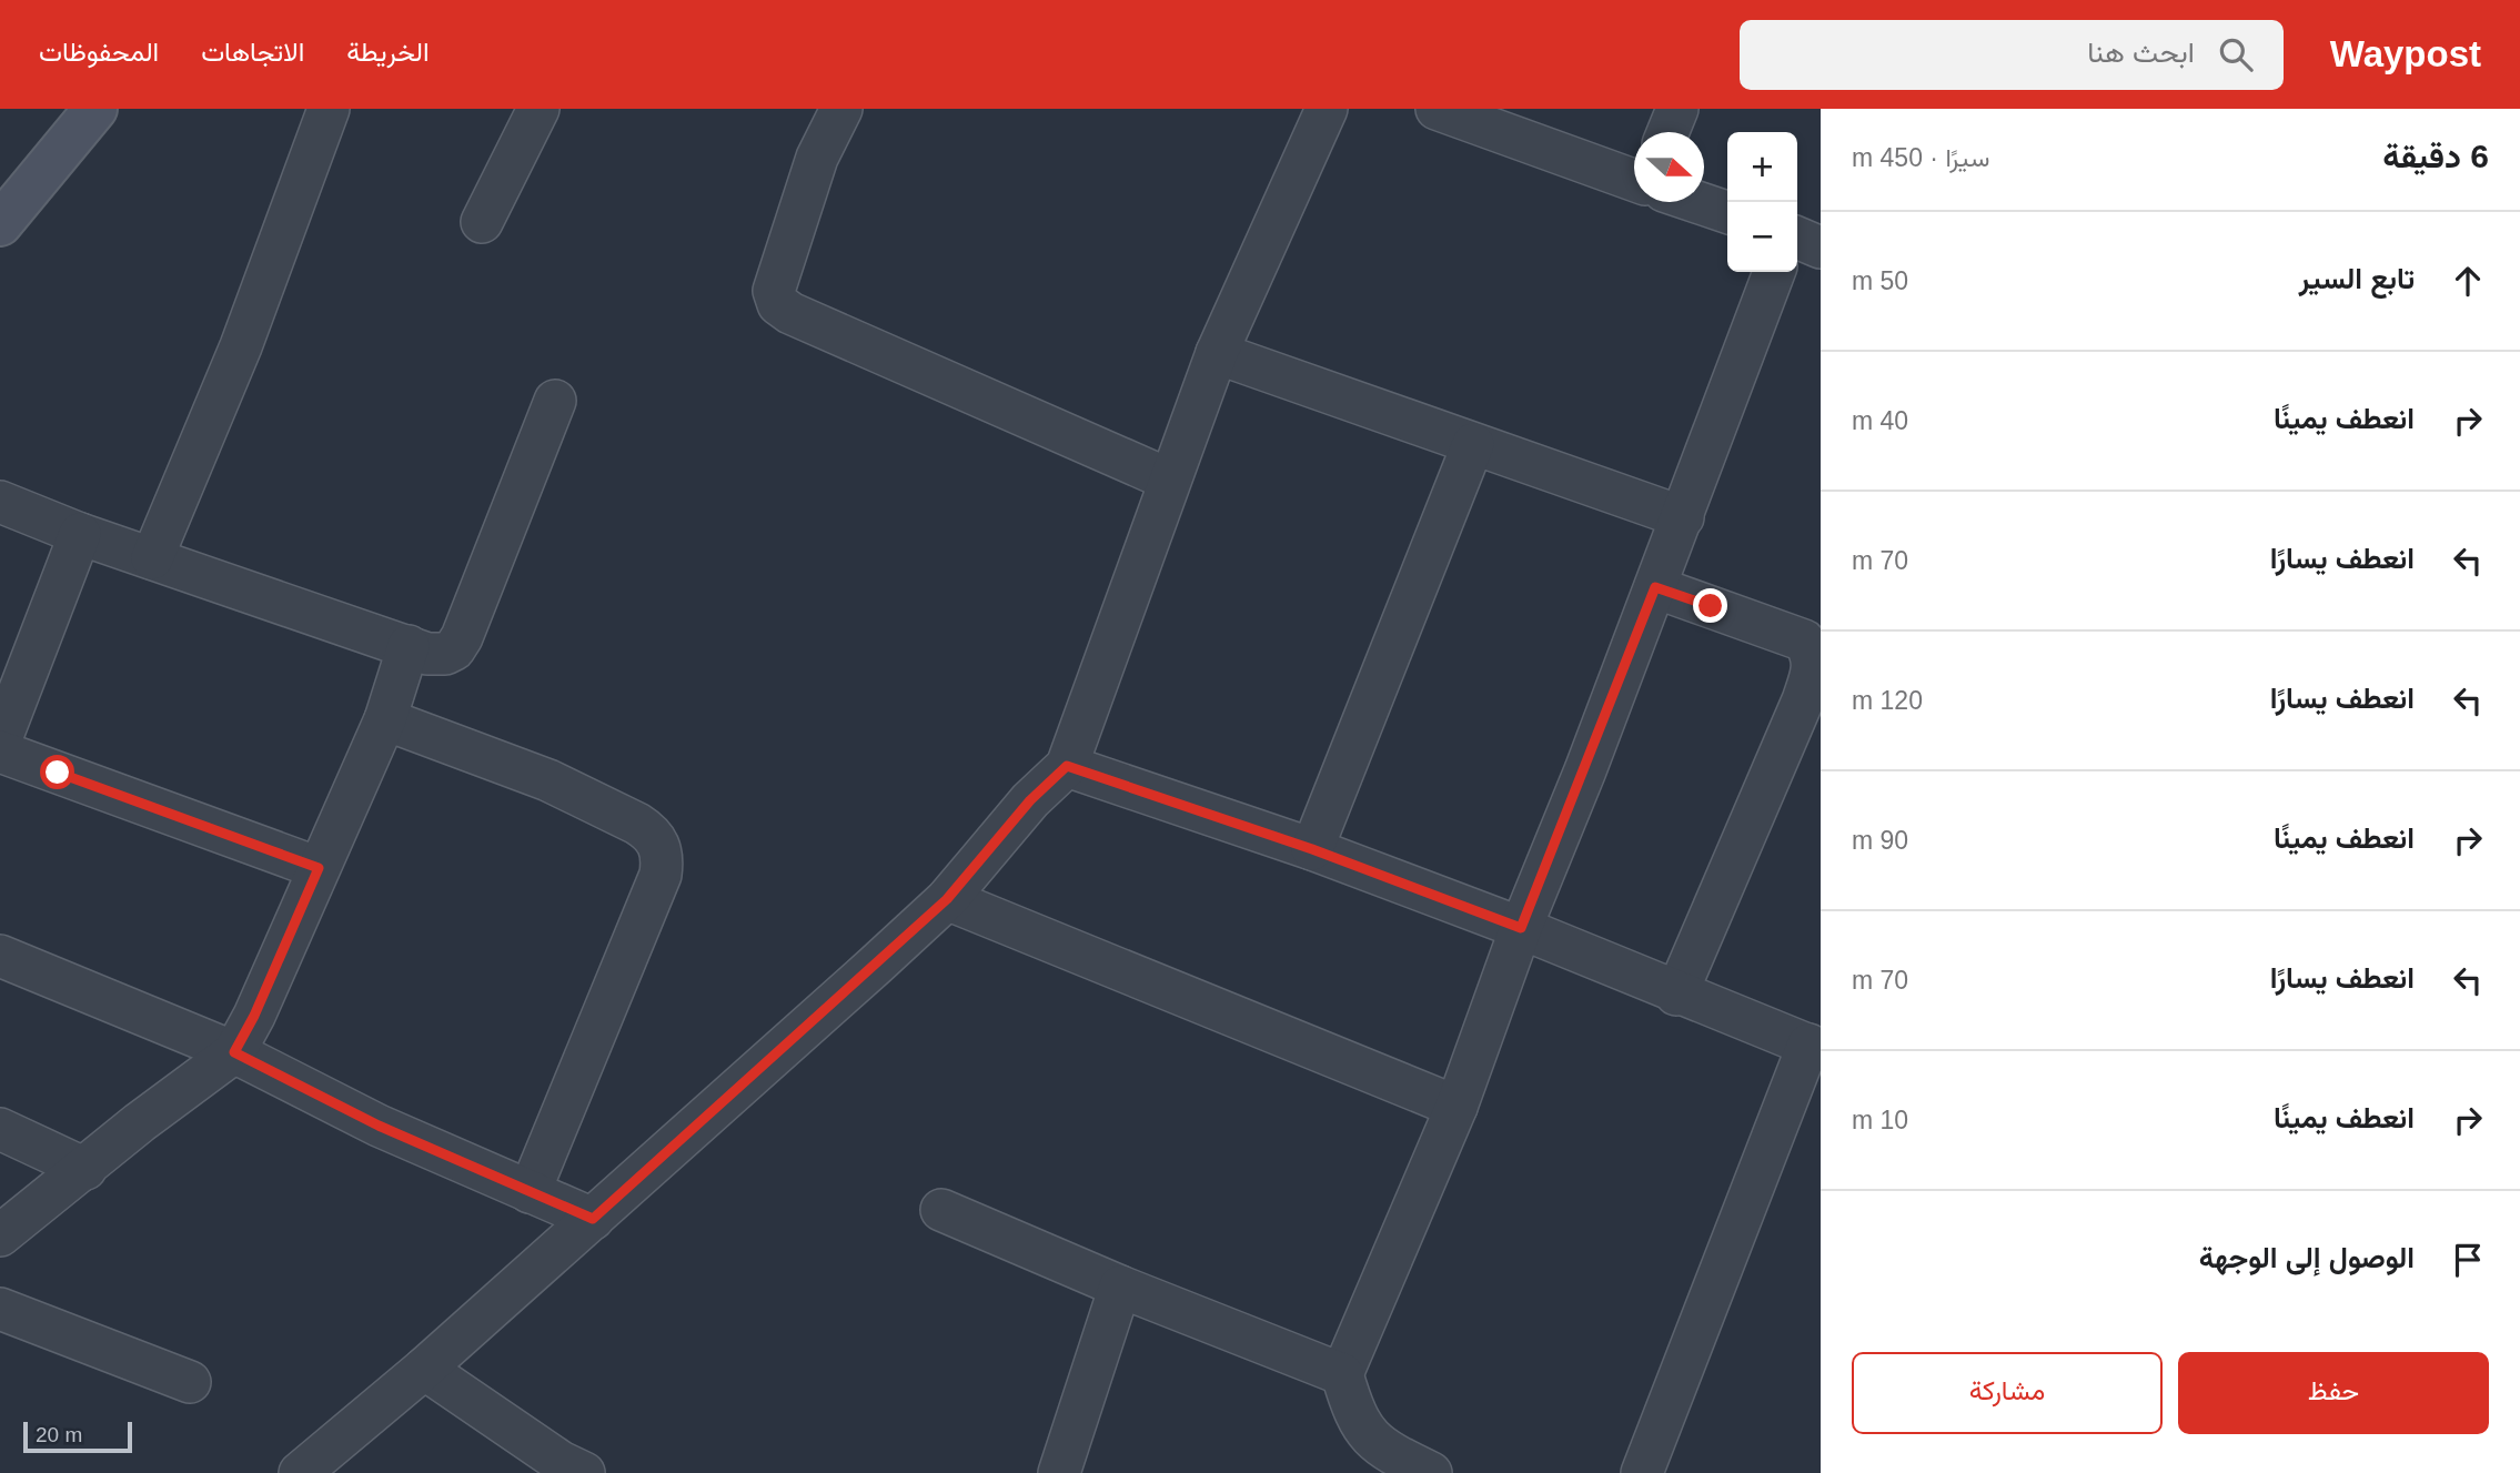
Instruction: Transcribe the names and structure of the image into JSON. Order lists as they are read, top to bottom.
{
  "scale_bar": "20 m",
  "north": "right",
  "page": {
    "header": "Waypost",
    "search": "ابحث هنا",
    "nav": ["الخريطة", "الاتجاهات", "المحفوظات"],
    "heading": ["6 دقيقة", "سيرًا · 450 m"],
    "map_buttons": ["+", "−"],
    "list": [
      ["تابع السير", "50 m"],
      ["انعطف يمينًا", "40 m"],
      ["انعطف يسارًا", "70 m"],
      ["انعطف يسارًا", "120 m"],
      ["انعطف يمينًا", "90 m"],
      ["انعطف يسارًا", "70 m"],
      ["انعطف يمينًا", "10 m"],
      "الوصول إلى الوجهة"
    ],
    "buttons": ["حفظ", "مشاركة"],
    "scale": "20 m"
  }
}
